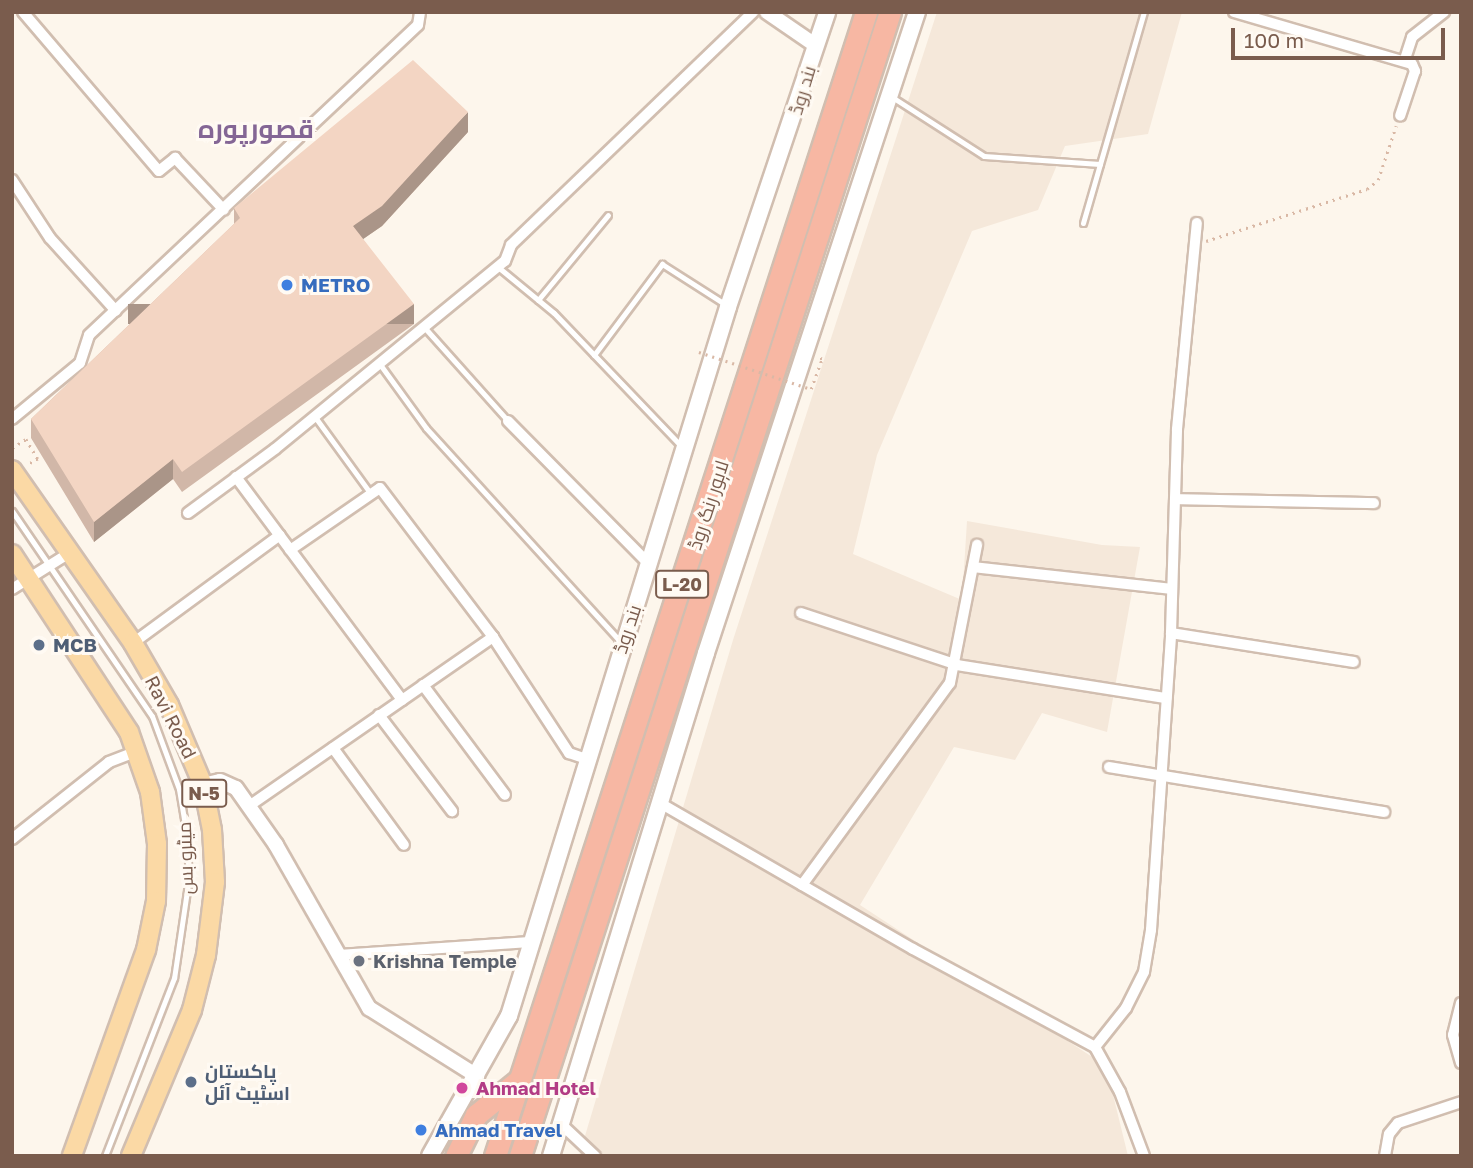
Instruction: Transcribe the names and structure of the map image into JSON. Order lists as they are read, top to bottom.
{
  "streets": {
    "highway": ["لاہور رنگ روڈ", "L-20"],
    "main road": ["بند روڈ", "Ravi Road", "N-5"],
    "lane": ["میٹرو بس"]
  },
  "districts": ["قصورپورہ"],
  "places": [
    "METRO",
    "MCB",
    "Krishna Temple",
    "پاکستان اسٹیٹ آئل",
    "Ahmad Hotel",
    "Ahmad Travel"
  ],
  "scale_bar": "100 m"
}
